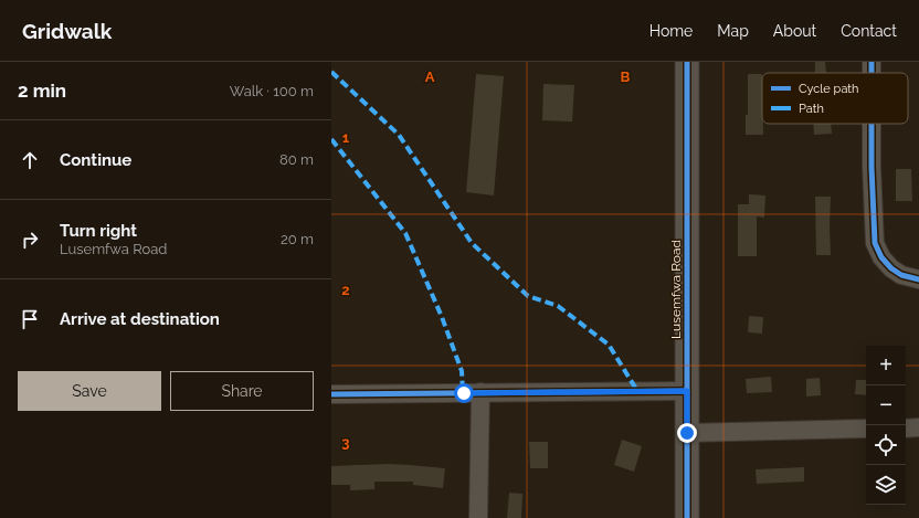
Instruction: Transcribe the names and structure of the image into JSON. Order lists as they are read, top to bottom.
{
  "streets": {
    "street": ["Lusemfwa Road"]
  },
  "legend": ["Cycle path", "Path"],
  "page": {
    "header": "Gridwalk",
    "nav": [
      "Home",
      "Map",
      "About",
      "Contact"
    ],
    "heading": ["2 min", "Walk · 100 m"],
    "list": [
      ["Continue", "80 m"],
      ["Turn right", "Lusemfwa Road", "20 m"],
      "Arrive at destination"
    ],
    "map_buttons": ["+", "−"],
    "buttons": ["Save", "Share"]
  },
  "grid": {
    "columns": ["A", "B"],
    "rows": ["1", "2", "3"]
  }
}
